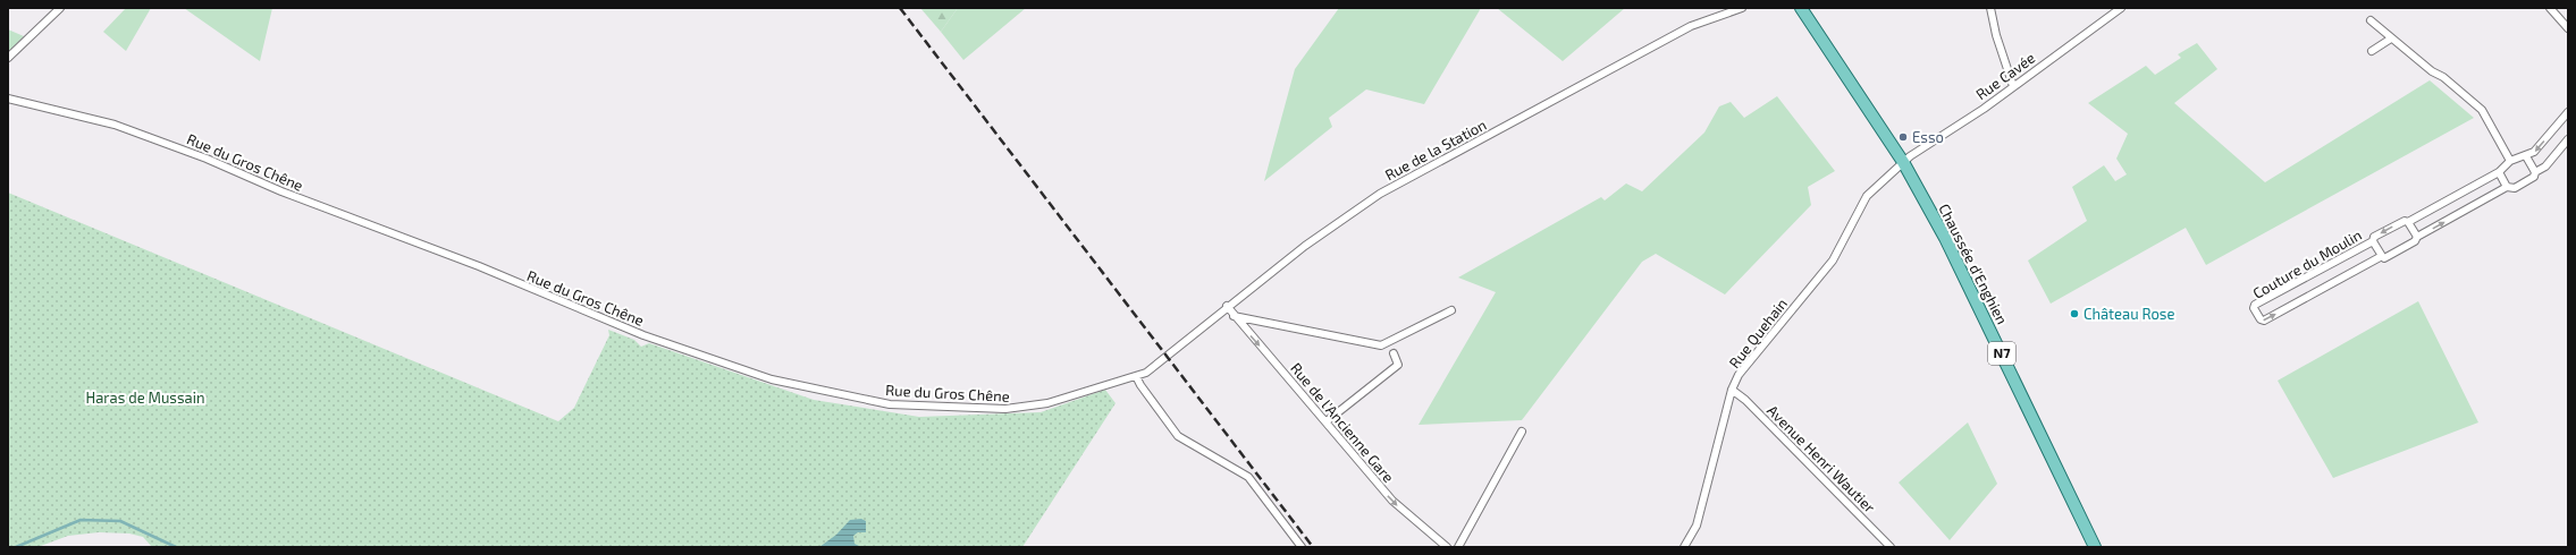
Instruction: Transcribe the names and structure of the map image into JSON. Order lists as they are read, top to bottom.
{
  "streets": {
    "main road": ["Chaussée d'Enghien", "N7"],
    "street": [
      "Rue Cavée",
      "Rue de la Station",
      "Rue du Gros Chêne",
      "Couture du Moulin",
      "Rue Quehain",
      "Rue de l'Ancienne Gare",
      "Avenue Henri Wautier"
    ]
  },
  "crossings": [
    ["Rue Cavée", "Chaussée d'Enghien"],
    ["Rue Cavée", "Rue Quehain"],
    ["Rue de la Station", "Rue du Gros Chêne"],
    ["Rue de la Station", "Rue de l'Ancienne Gare"],
    ["Chaussée d'Enghien", "Rue Quehain"],
    ["Rue Quehain", "Avenue Henri Wautier"]
  ],
  "one_way": ["Rue de l'Ancienne Gare"],
  "parks": ["Haras de Mussain"],
  "places": ["Esso", "Château Rose"]
}
